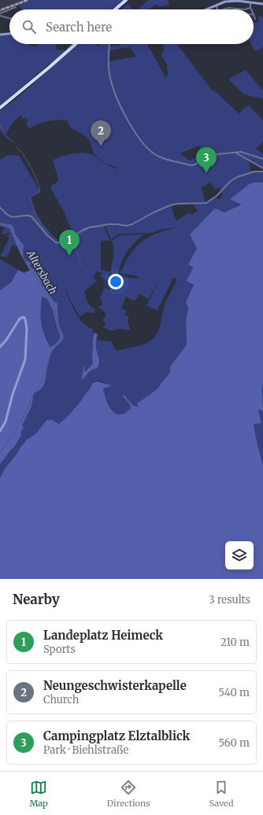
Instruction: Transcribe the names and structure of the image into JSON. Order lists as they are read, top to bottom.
{
  "water": ["Altersbach"],
  "page": {
    "search": "Search here",
    "pins": ["2", "3", "1"],
    "heading": ["Nearby", "3 results"],
    "list": [
      {
        "mark": "1",
        "name": "Landeplatz Heimeck",
        "note": "Sports",
        "value": "210 m"
      },
      {
        "mark": "2",
        "name": "Neungeschwisterkapelle",
        "note": "Church",
        "value": "540 m"
      },
      {
        "mark": "3",
        "name": "Campingplatz Elztalblick",
        "note": "Park · Biehlstraße",
        "value": "560 m"
      }
    ],
    "nav": ["Map", "Directions", "Saved"]
  }
}
